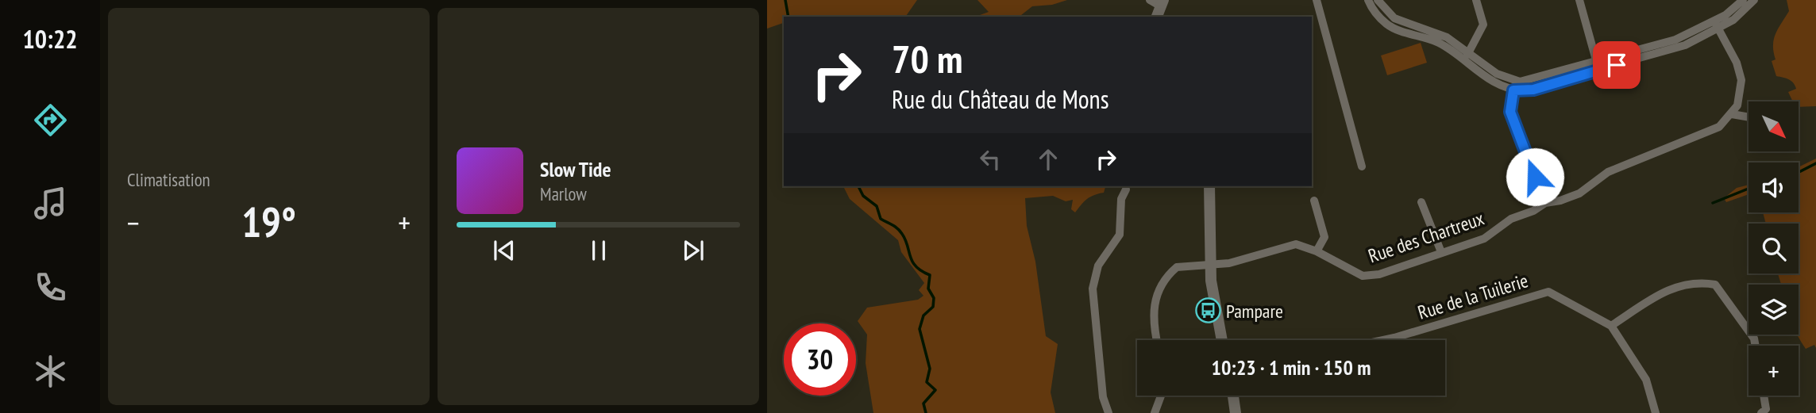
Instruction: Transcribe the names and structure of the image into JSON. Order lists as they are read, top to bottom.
{
  "streets": {
    "street": ["Rue des Chartreux", "Rue de la Tuilerie"]
  },
  "places": {
    "bus stop": ["Pampare"]
  },
  "north": "bottom right",
  "page": {
    "tabs": "10:22",
    "tile": "Climatisation",
    "turn": ["70 m", "Rue du Château de Mons"],
    "map_buttons": "+",
    "song": ["Slow Tide", "Marlow"],
    "heat": ["−", "19°", "+"],
    "limit": "30",
    "trip": "10:23 · 1 min · 150 m"
  }
}
